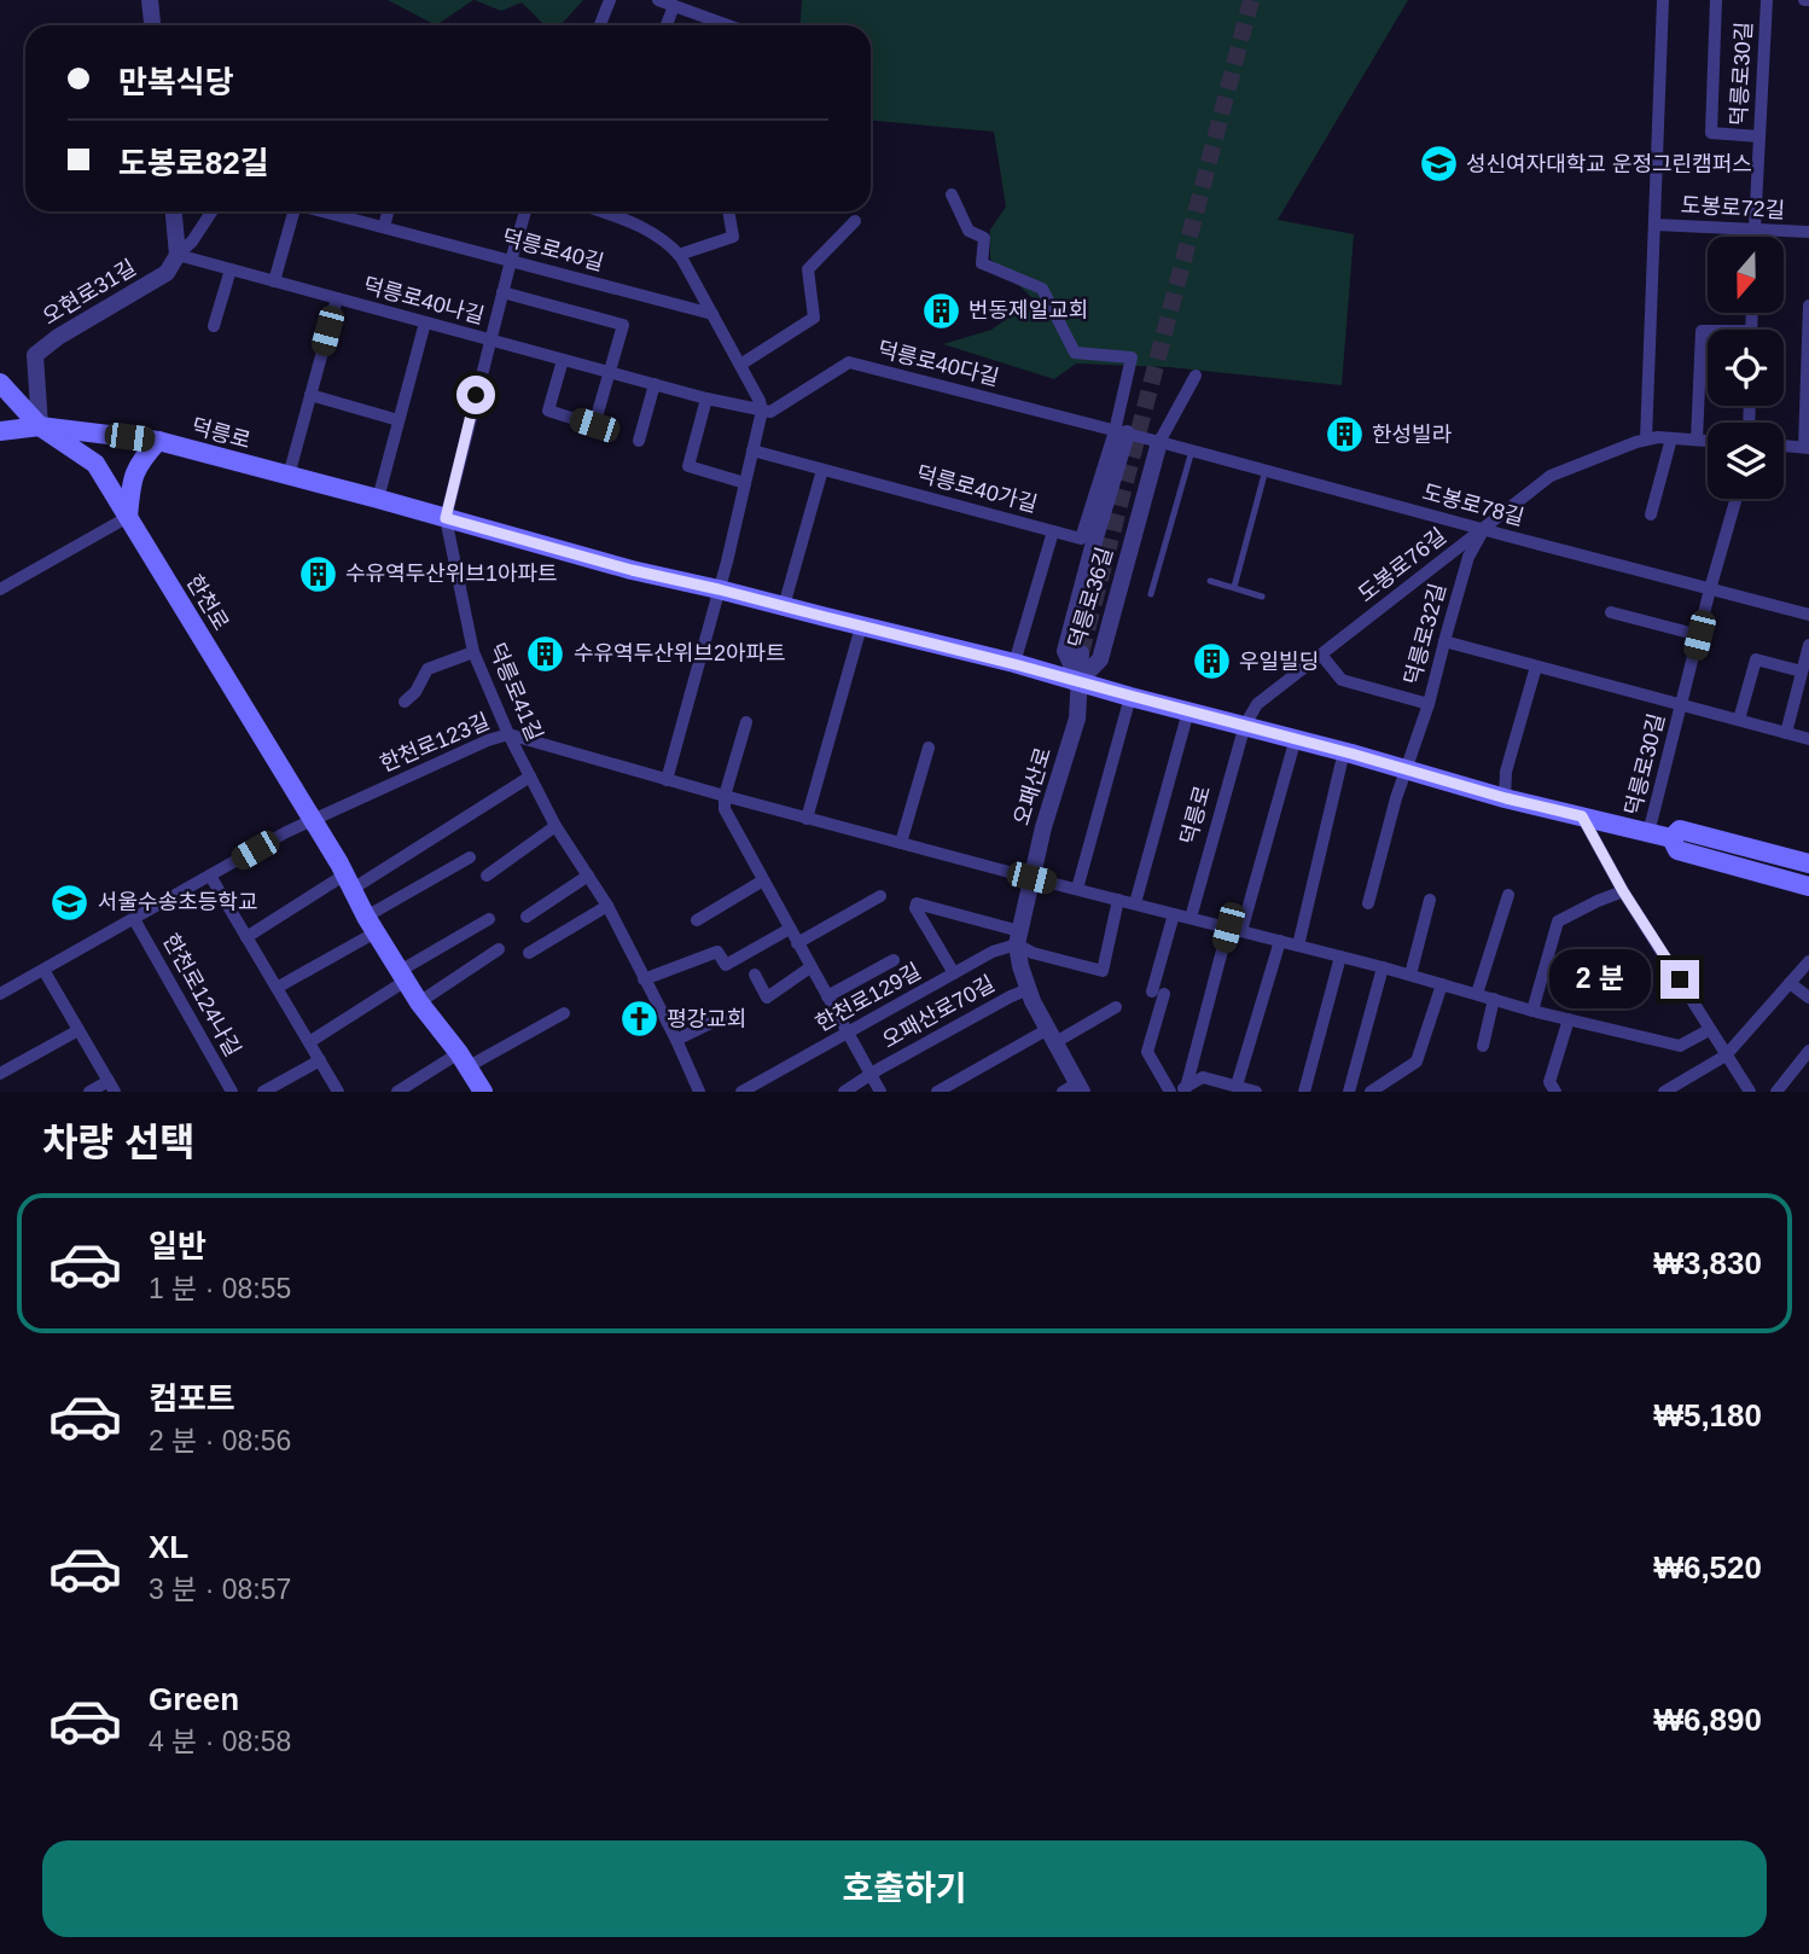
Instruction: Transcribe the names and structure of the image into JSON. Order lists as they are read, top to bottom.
{
  "streets": {
    "main road": ["덕릉로", "한천로"],
    "street": [
      "덕릉로30길",
      "도봉로72길",
      "덕릉로40길",
      "오현로31길",
      "덕릉로40나길",
      "덕릉로40다길",
      "덕릉로40가길",
      "도봉로78길",
      "도봉로76길",
      "덕릉로36길",
      "덕릉로32길",
      "덕릉로41길",
      "한천로123길",
      "오패산로",
      "한천로124나길",
      "한천로129길",
      "오패산로70길"
    ]
  },
  "crossings": [
    ["덕릉로30길", "도봉로72길"],
    ["덕릉로30길", "덕릉로"],
    ["덕릉로30길", "도봉로78길"],
    ["덕릉로30길", "덕릉로32길"],
    ["오현로31길", "덕릉로40나길"],
    ["오현로31길", "덕릉로"],
    ["오현로31길", "한천로"],
    ["덕릉로40나길", "덕릉로40다길"],
    ["덕릉로40다길", "덕릉로40가길"],
    ["덕릉로40다길", "도봉로78길"],
    ["덕릉로40다길", "덕릉로36길"],
    ["덕릉로", "도봉로76길"],
    ["덕릉로", "덕릉로36길"],
    ["덕릉로", "한천로"],
    ["덕릉로", "덕릉로32길"],
    ["덕릉로", "덕릉로41길"],
    ["덕릉로", "한천로123길"],
    ["덕릉로", "오패산로"],
    ["덕릉로40가길", "도봉로78길"],
    ["덕릉로40가길", "덕릉로36길"],
    ["도봉로78길", "도봉로76길"],
    ["도봉로78길", "덕릉로36길"],
    ["도봉로78길", "덕릉로32길"],
    ["도봉로76길", "덕릉로32길"],
    ["덕릉로36길", "오패산로"],
    ["한천로", "한천로123길"],
    ["덕릉로41길", "한천로123길"],
    ["한천로123길", "오패산로"],
    ["한천로123길", "한천로124나길"],
    ["오패산로", "한천로129길"],
    ["오패산로", "오패산로70길"]
  ],
  "places": {
    "school or university": ["성신여자대학교 운정그린캠퍼스", "서울수송초등학교"],
    "building": [
      "번동제일교회",
      "한성빌라",
      "수유역두산위브1아파트",
      "수유역두산위브2아파트",
      "우일빌딩"
    ],
    "church": ["평강교회"]
  },
  "north": "bottom",
  "page": {
    "banner": ["만복식당", "도봉로82길"],
    "bubble": "2 분",
    "heading": "차량 선택",
    "list": [
      {
        "name": "일반",
        "note": "1 분 · 08:55",
        "value": "₩3,830"
      },
      {
        "name": "컴포트",
        "note": "2 분 · 08:56",
        "value": "₩5,180"
      },
      {
        "name": "XL",
        "note": "3 분 · 08:57",
        "value": "₩6,520"
      },
      {
        "name": "Green",
        "note": "4 분 · 08:58",
        "value": "₩6,890"
      }
    ],
    "buttons": "호출하기"
  }
}
